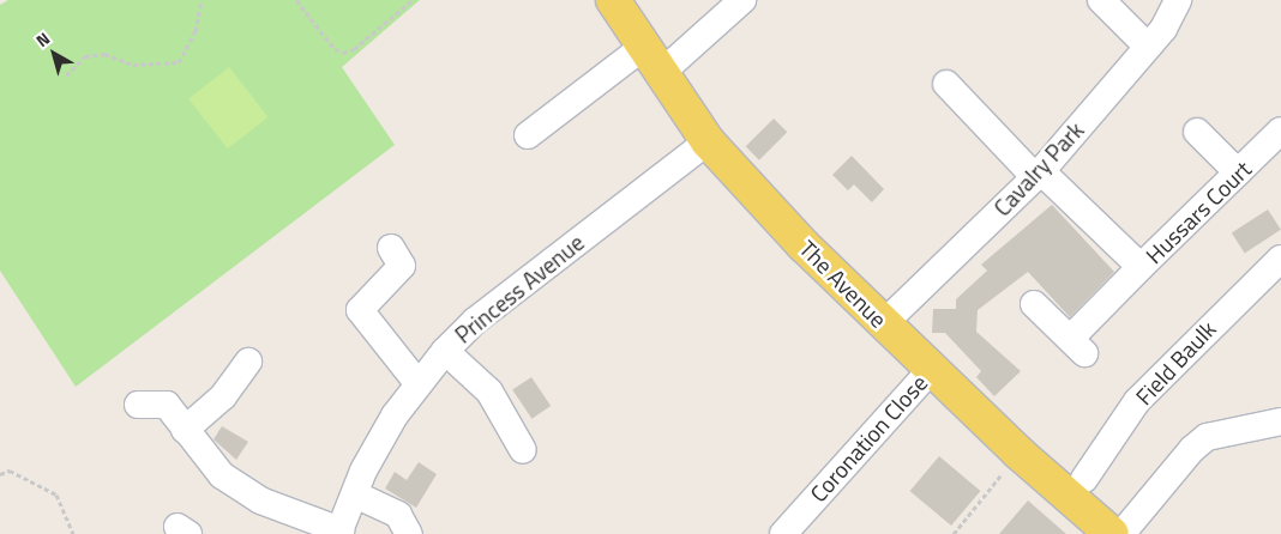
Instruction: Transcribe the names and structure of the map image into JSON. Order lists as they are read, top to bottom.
{
  "streets": {
    "main road": ["The Avenue"],
    "street": [
      "Cavalry Park",
      "Hussars Court",
      "Princess Avenue",
      "Field Baulk",
      "Coronation Close"
    ]
  },
  "crossings": [
    ["Cavalry Park", "Hussars Court"],
    ["Cavalry Park", "The Avenue"],
    ["The Avenue", "Princess Avenue"],
    ["The Avenue", "Coronation Close"]
  ],
  "north": "top left"
}
